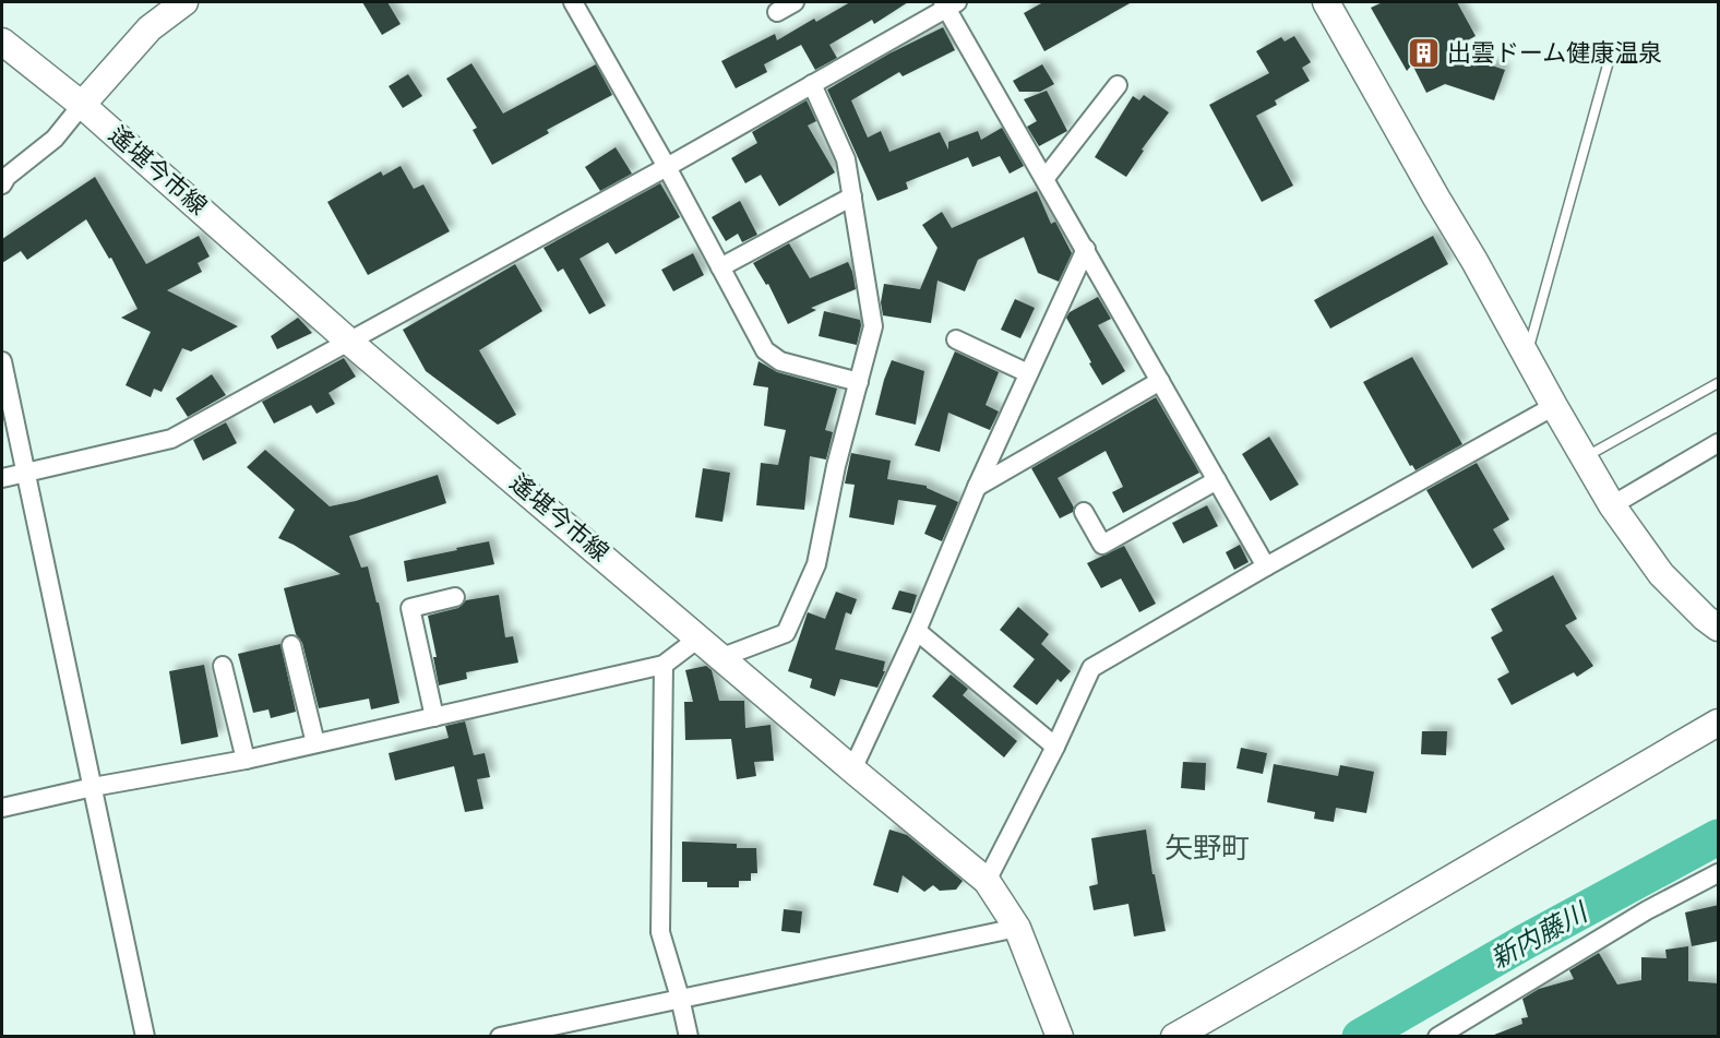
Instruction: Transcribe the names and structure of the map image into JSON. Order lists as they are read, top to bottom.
{
  "streets": {
    "street": ["遙堪今市線"]
  },
  "districts": ["矢野町"],
  "water": ["新内藤川"],
  "places": {
    "building": ["出雲ドーム健康温泉"]
  }
}
